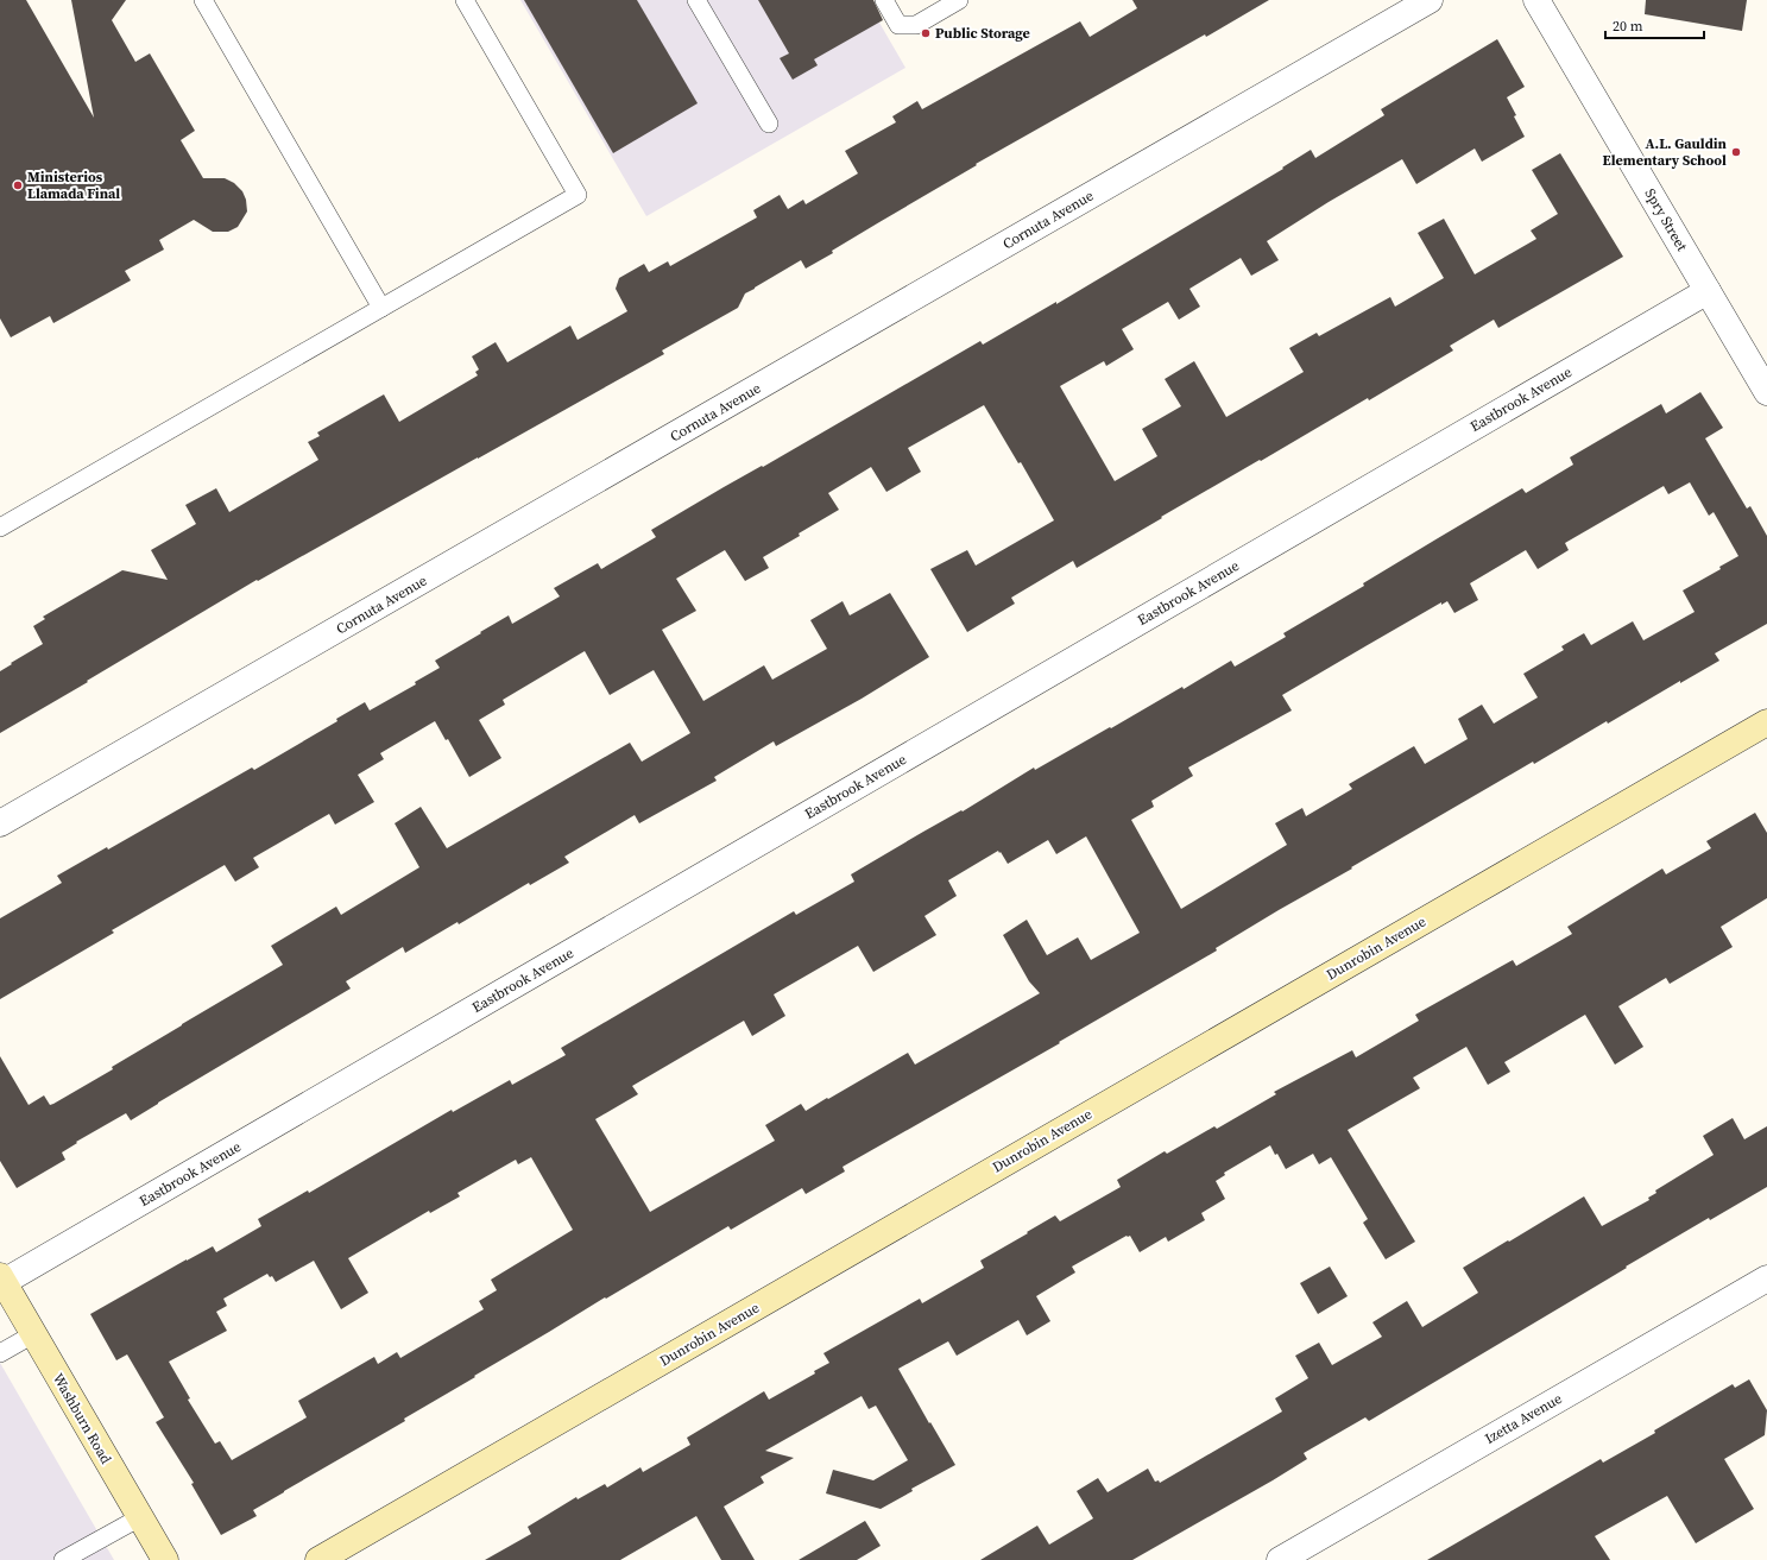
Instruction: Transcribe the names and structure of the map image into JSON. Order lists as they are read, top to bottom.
{
  "streets": {
    "street": [
      "Cornuta Avenue",
      "Spry Street",
      "Eastbrook Avenue",
      "Dunrobin Avenue",
      "Washburn Road",
      "Izetta Avenue"
    ]
  },
  "crossings": [
    ["Spry Street", "Eastbrook Avenue"],
    ["Eastbrook Avenue", "Washburn Road"]
  ],
  "places": ["Public Storage", "A.L. Gauldin Elementary School", "Ministerios Llamada Final"],
  "scale_bar": "20 m"
}
